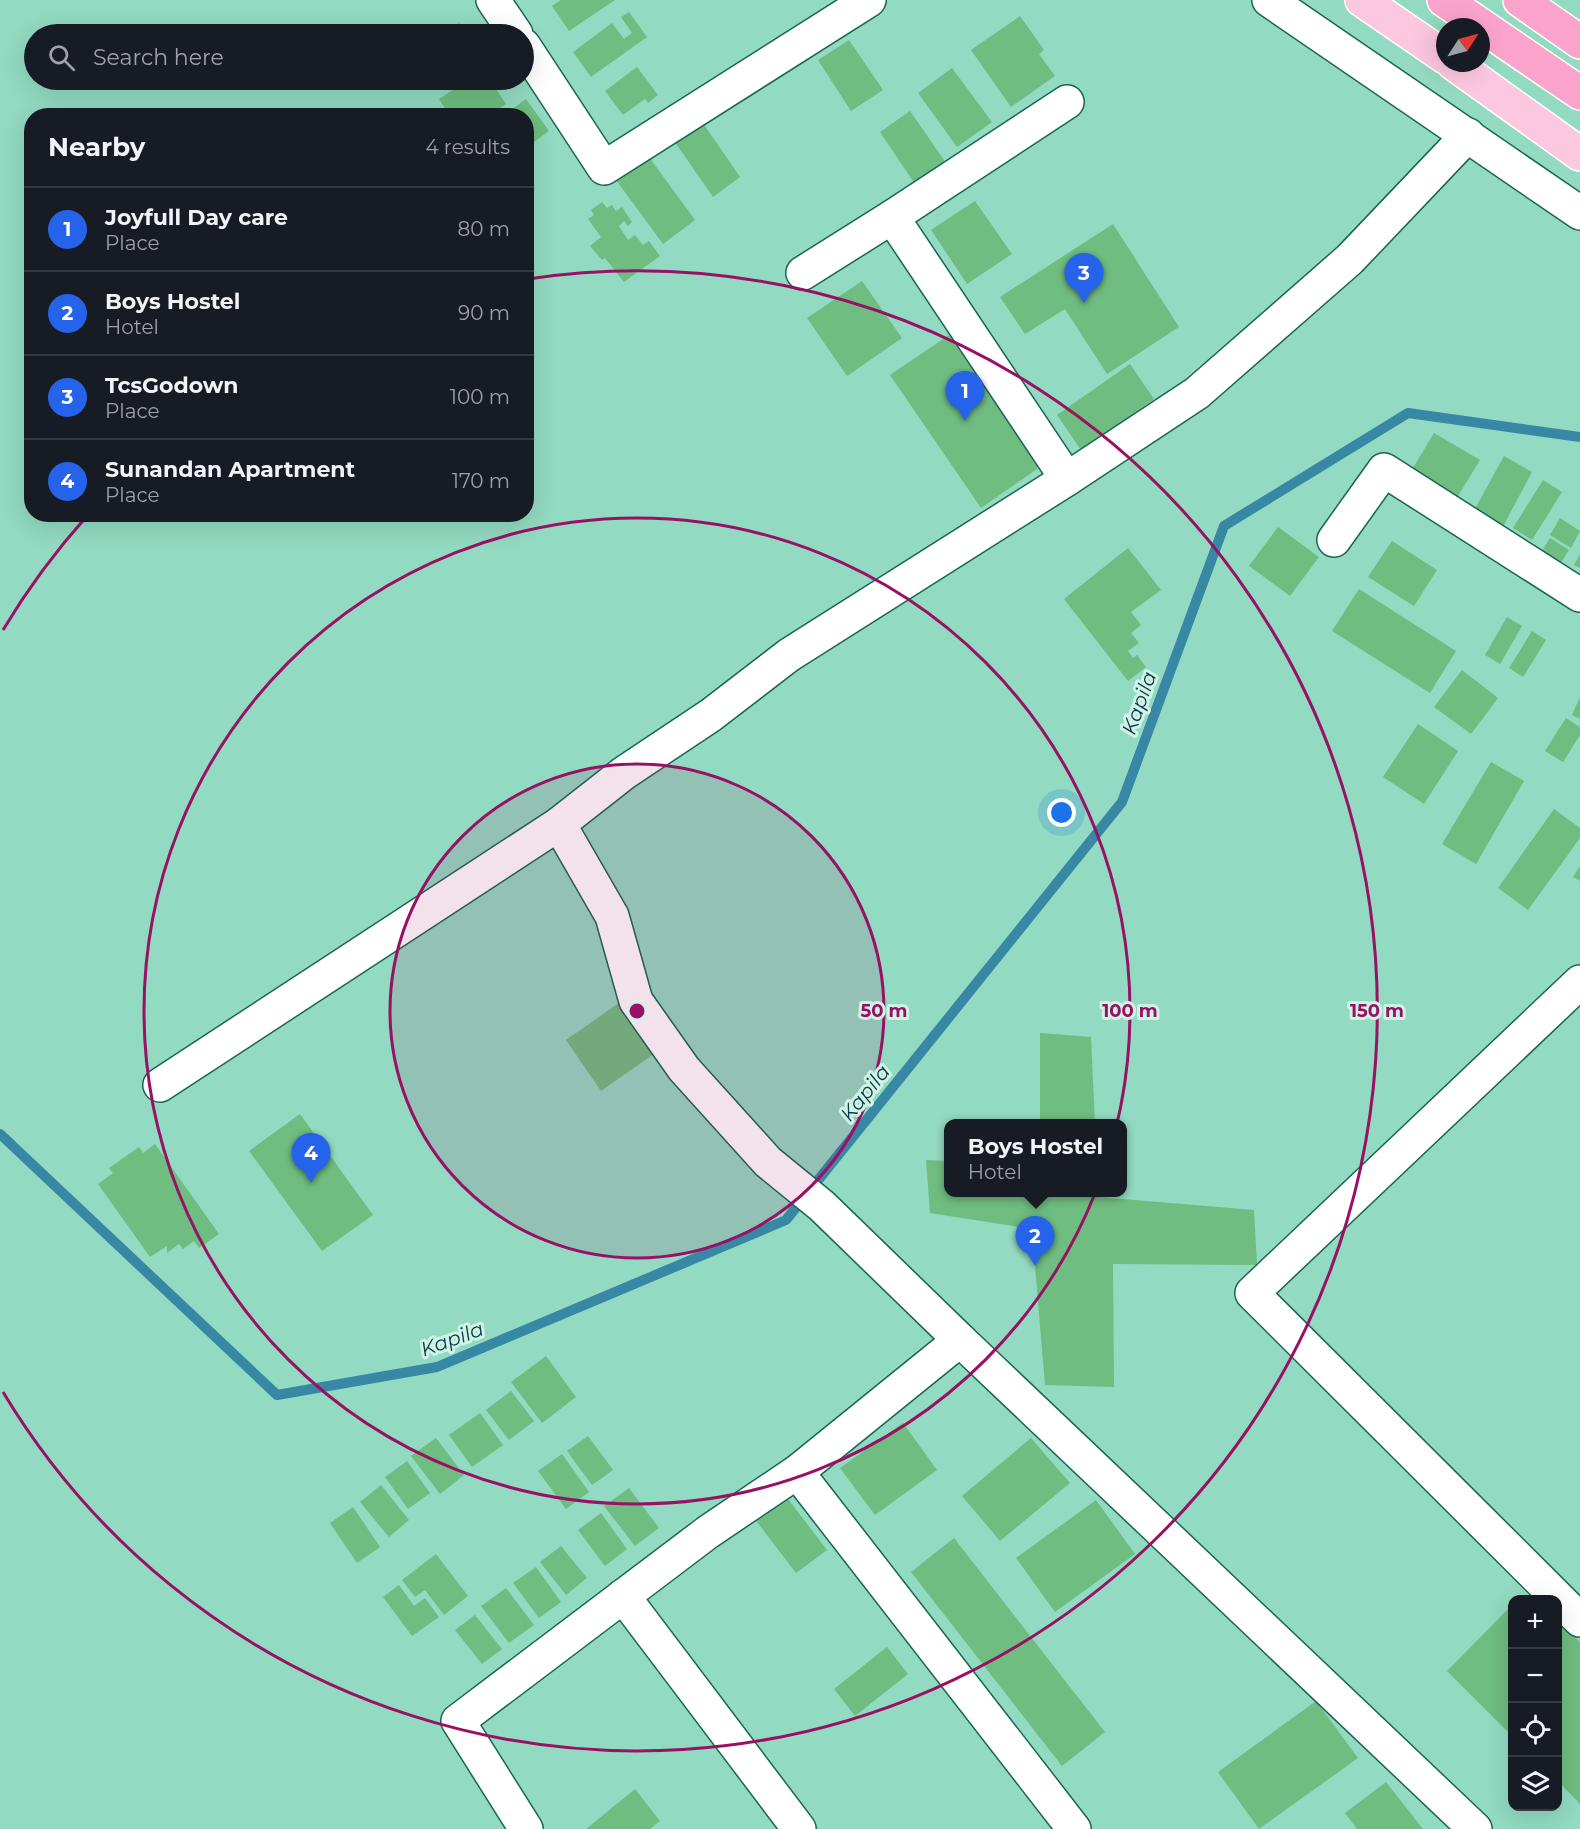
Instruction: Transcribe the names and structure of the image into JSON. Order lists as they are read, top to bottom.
{
  "water": ["Kapila"],
  "north": "top right",
  "page": {
    "search": "Search here",
    "heading": ["Nearby", "4 results"],
    "list": [
      {
        "mark": "1",
        "name": "Joyfull Day care",
        "note": "Place",
        "value": "80 m"
      },
      {
        "mark": "2",
        "name": "Boys Hostel",
        "note": "Hotel",
        "value": "90 m"
      },
      {
        "mark": "3",
        "name": "TcsGodown",
        "note": "Place",
        "value": "100 m"
      },
      {
        "mark": "4",
        "name": "Sunandan Apartment",
        "note": "Place",
        "value": "170 m"
      }
    ],
    "pins": [
      "3",
      "1",
      "4",
      "2"
    ],
    "popup": ["Boys Hostel", "Hotel"],
    "map_buttons": ["+", "−"]
  },
  "rings": ["50 m", "100 m", "150 m"]
}
